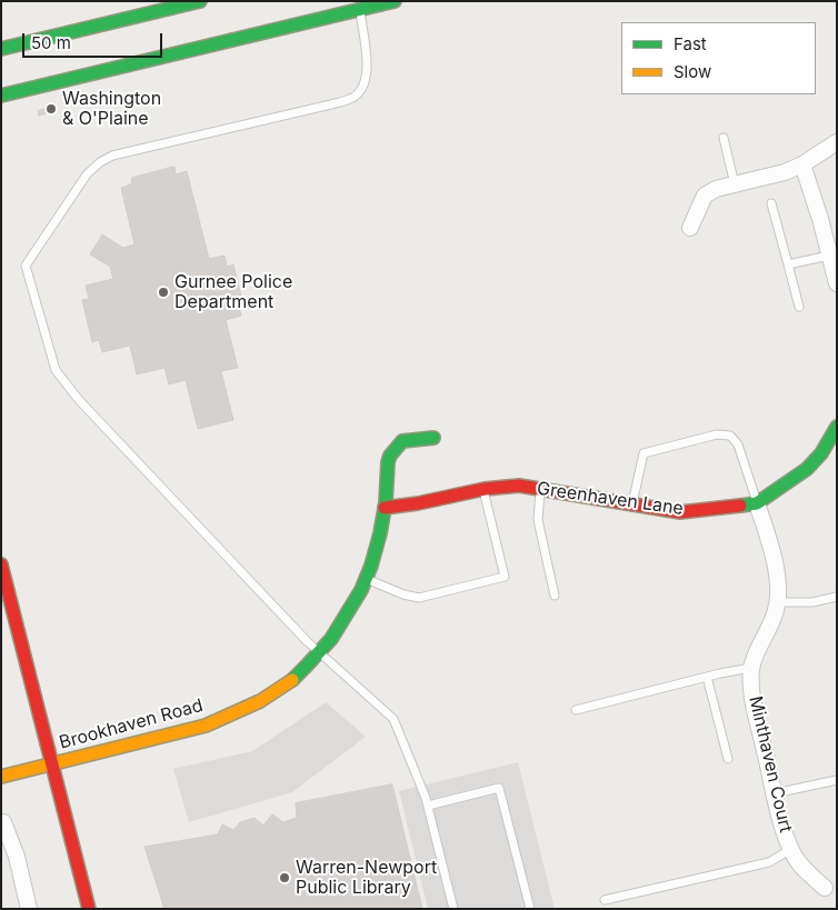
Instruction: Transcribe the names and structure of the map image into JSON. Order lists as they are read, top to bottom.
{
  "streets": {
    "street": ["Greenhaven Lane", "Brookhaven Road", "Minthaven Court"]
  },
  "crossings": [
    ["Greenhaven Lane", "Brookhaven Road"],
    ["Greenhaven Lane", "Minthaven Court"]
  ],
  "places": ["Washington & O'Plaine", "Gurnee Police Department", "Warren-Newport Public Library"],
  "legend": ["Fast", "Slow"],
  "scale_bar": "50 m"
}
